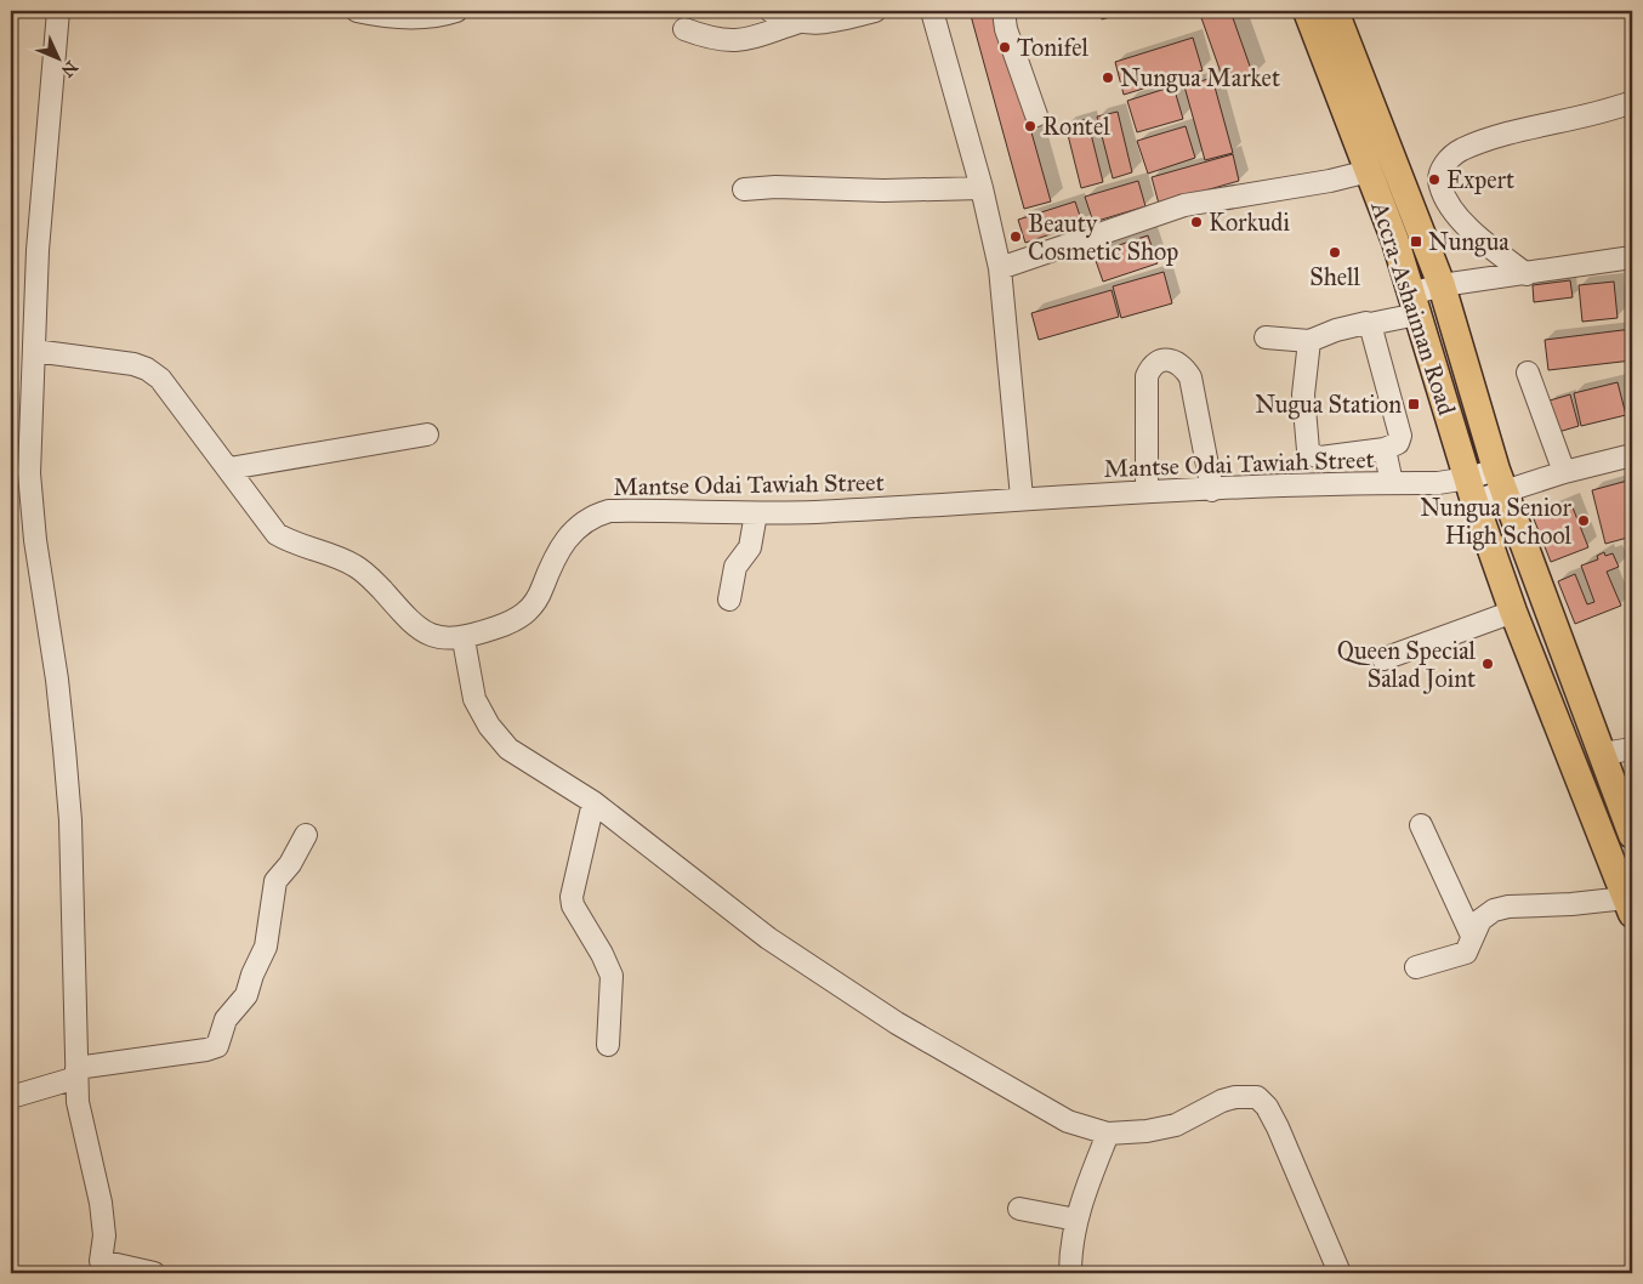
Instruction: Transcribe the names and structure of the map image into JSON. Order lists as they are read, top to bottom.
{
  "streets": {
    "main road": ["Accra-Ashaiman Road"],
    "street": ["Mantse Odai Tawiah Street"]
  },
  "crossings": [
    ["Accra-Ashaiman Road", "Mantse Odai Tawiah Street"]
  ],
  "places": {
    "other": [
      "Tonifel",
      "Nungua Market",
      "Rontel",
      "Expert",
      "Korkudi",
      "Beauty Cosmetic Shop",
      "Shell",
      "Nungua Senior High School",
      "Queen Special Salad Joint"
    ],
    "transit": ["Nungua", "Nugua Station"]
  },
  "north": "bottom right"
}
